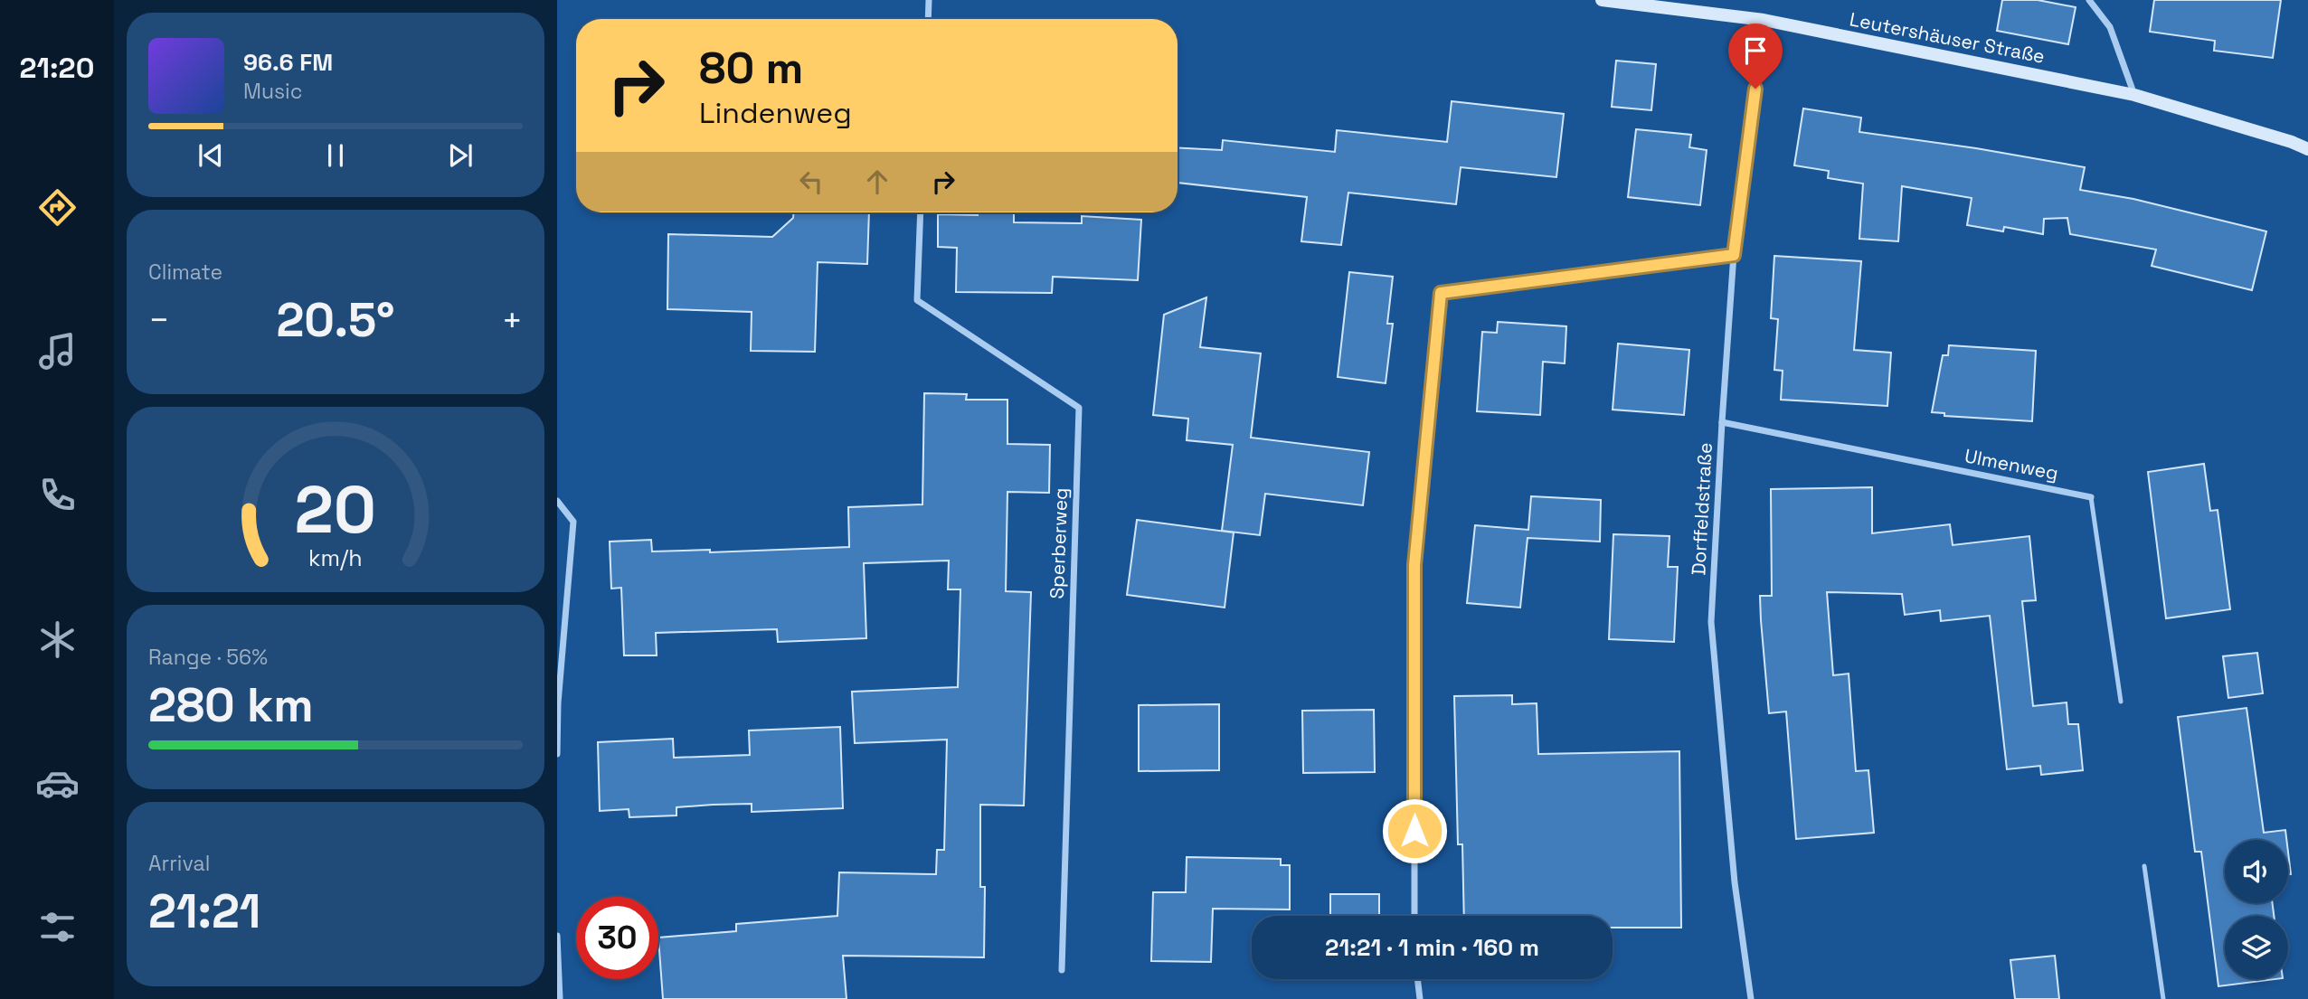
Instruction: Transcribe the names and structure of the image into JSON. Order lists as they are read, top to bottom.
{
  "streets": {
    "main road": ["Leutershäuser Straße"],
    "street": ["Ulmenweg", "Dorffeldstraße", "Sperberweg"]
  },
  "crossings": [
    ["Leutershäuser Straße", "Dorffeldstraße"],
    ["Ulmenweg", "Dorffeldstraße"]
  ],
  "page": {
    "tabs": "21:20",
    "turn": ["80 m", "Lindenweg"],
    "song": ["96.6 FM", "Music"],
    "tile": [
      "Climate",
      ["Range · 56%", "280 km"],
      ["Arrival", "21:21"]
    ],
    "heat": ["−", "20.5°", "+"],
    "limit": "30",
    "trip": "21:21 · 1 min · 160 m",
    "gauge": ["20", "km/h"]
  }
}
